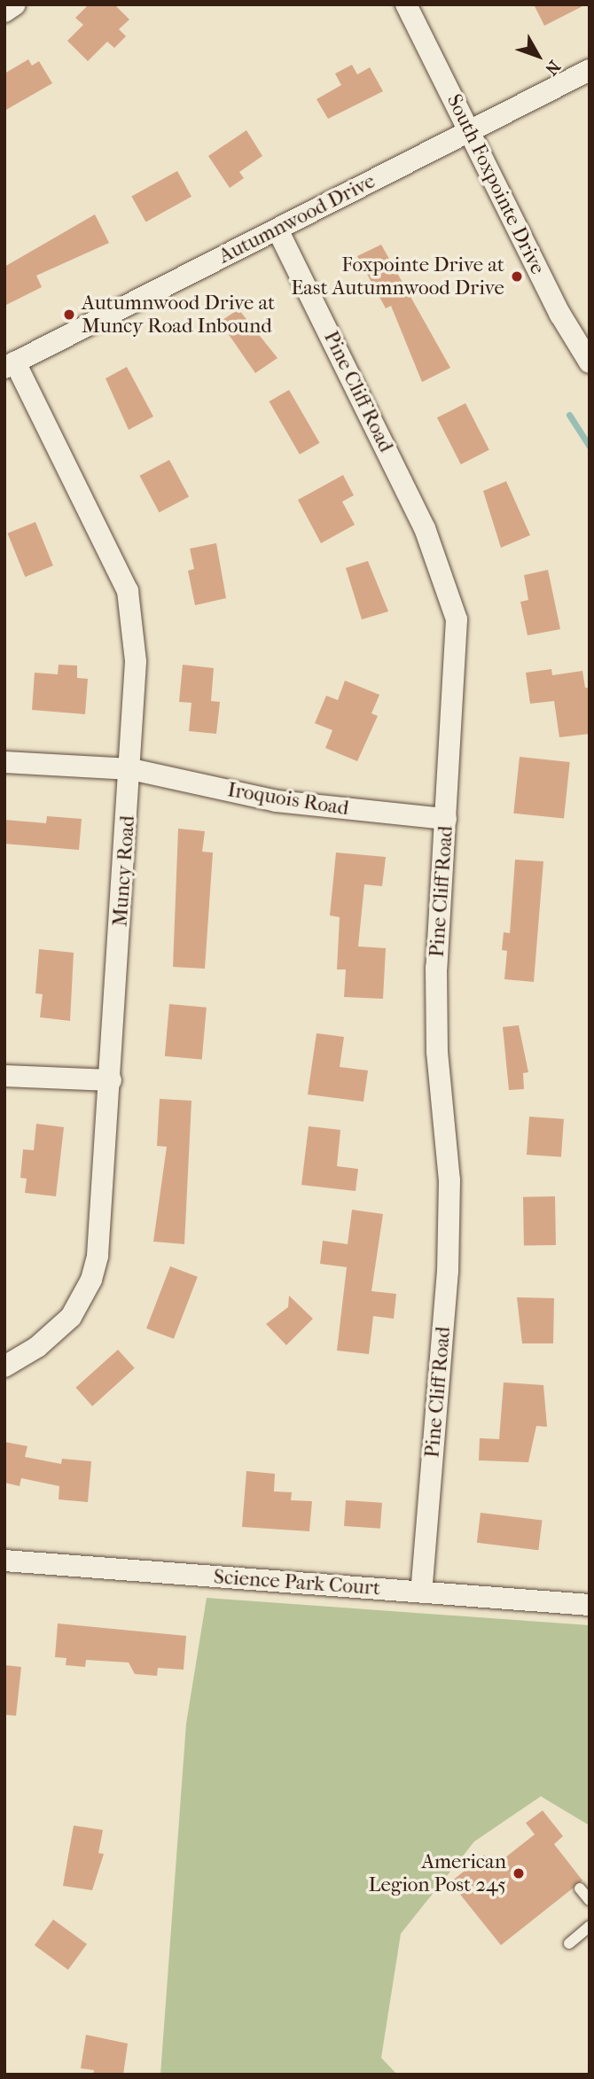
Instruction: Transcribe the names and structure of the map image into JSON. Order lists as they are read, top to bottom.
{
  "streets": {
    "street": [
      "South Foxpointe Drive",
      "Autumnwood Drive",
      "Pine Cliff Road",
      "Iroquois Road",
      "Muncy Road",
      "Science Park Court"
    ]
  },
  "crossings": [
    ["South Foxpointe Drive", "Autumnwood Drive"],
    ["Autumnwood Drive", "Pine Cliff Road"],
    ["Autumnwood Drive", "Muncy Road"],
    ["Pine Cliff Road", "Iroquois Road"],
    ["Pine Cliff Road", "Science Park Court"],
    ["Iroquois Road", "Muncy Road"]
  ],
  "places": ["Foxpointe Drive at East Autumnwood Drive", "Autumnwood Drive at Muncy Road Inbound", "American Legion Post 245"],
  "north": "bottom right"
}
